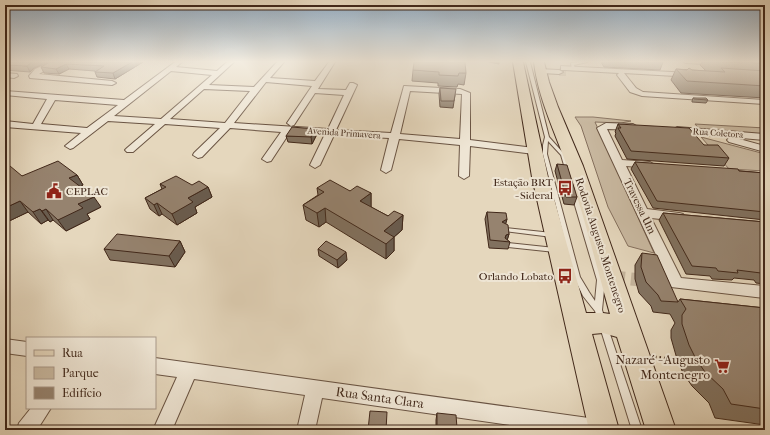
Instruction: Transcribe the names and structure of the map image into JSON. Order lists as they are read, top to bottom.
{
  "streets": {
    "main road": ["Rodovia Augusto Montenegro"],
    "street": [
      "Avenida Primavera",
      "Rua Coletora",
      "Travessa Um",
      "Rua Santa Clara"
    ]
  },
  "crossings": [
    ["Avenida Primavera", "Rodovia Augusto Montenegro"],
    ["Rodovia Augusto Montenegro", "Rua Santa Clara"]
  ],
  "places": {
    "bus stop": ["Estação BRT - Sideral", "Orlando Lobato"],
    "public building": ["CEPLAC"],
    "supermarket": ["Nazaré - Augusto Montenegro"]
  },
  "legend": ["Rua", "Parque", "Edifício"]
}
